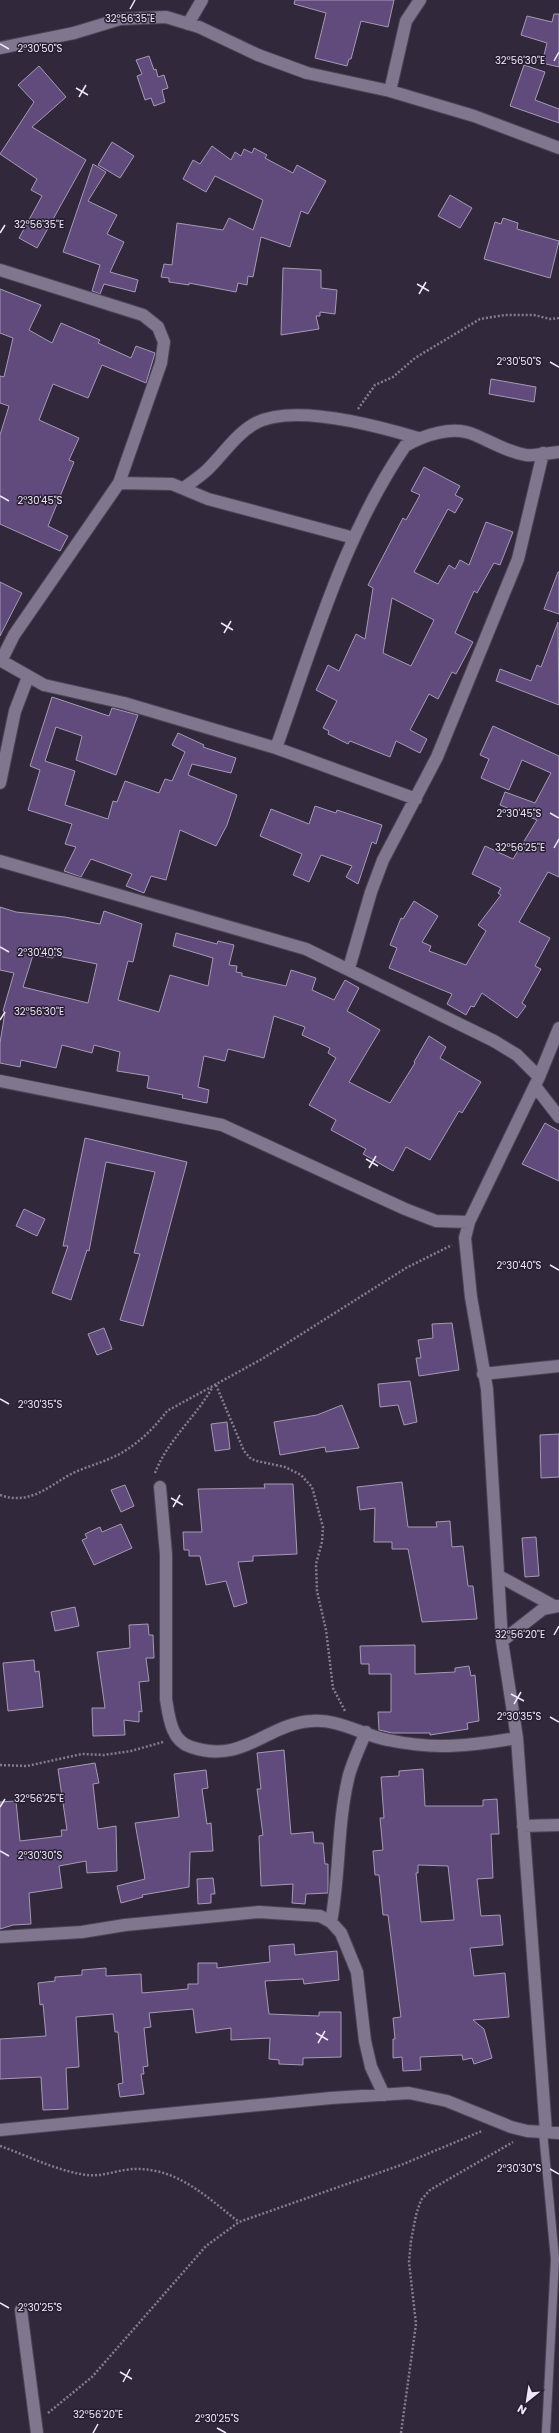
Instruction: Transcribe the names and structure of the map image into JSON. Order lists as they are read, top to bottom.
{
  "north": "bottom left",
  "coordinates": [
    "32°56'35\"E",
    "2°30'50\"S",
    "32°56'30\"E",
    "2°30'45\"S",
    "32°56'25\"E",
    "2°30'40\"S",
    "2°30'35\"S",
    "32°56'20\"E",
    "2°30'30\"S",
    "2°30'25\"S"
  ]
}
